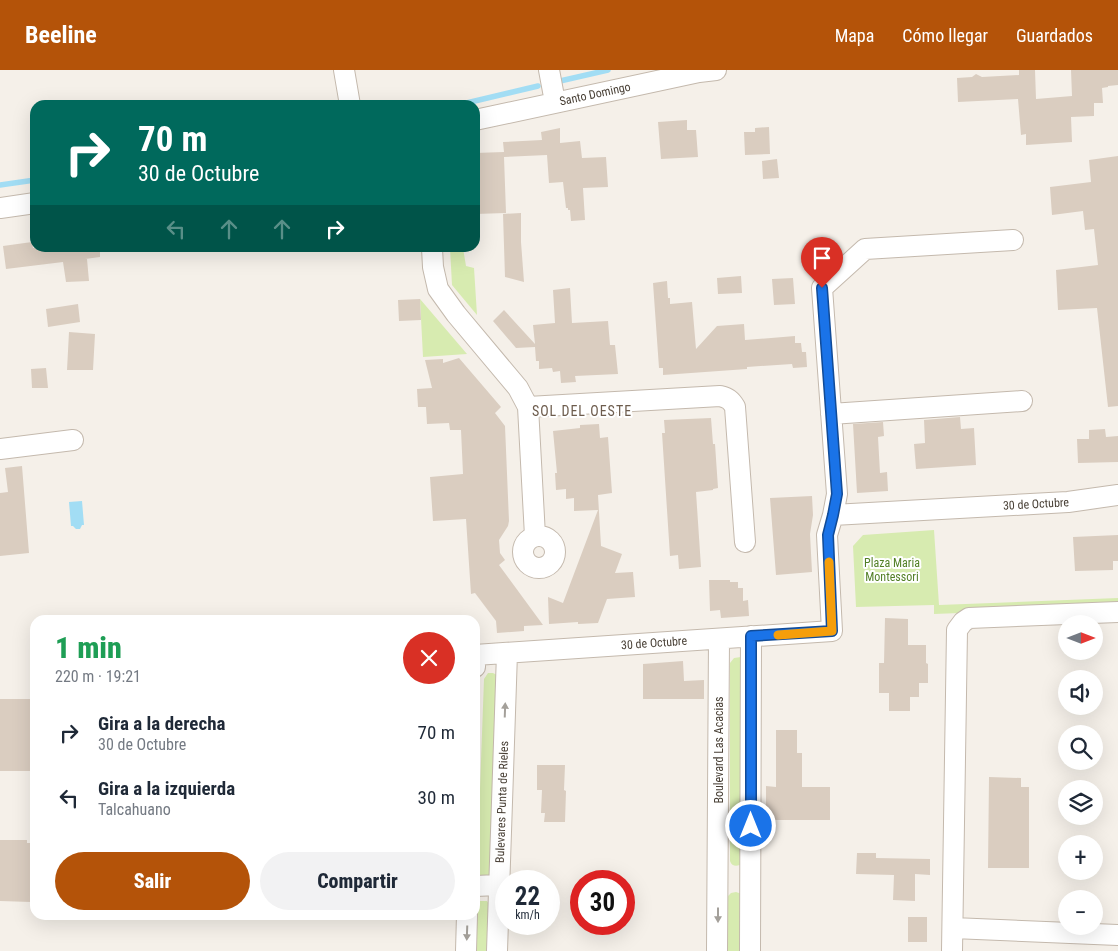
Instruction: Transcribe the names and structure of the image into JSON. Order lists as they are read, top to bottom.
{
  "streets": {
    "street": [
      "Santo Domingo",
      "30 de Octubre",
      "Boulevard Las Acacias",
      "Bulevares Punta de Rieles"
    ]
  },
  "crossings": [
    ["30 de Octubre", "Boulevard Las Acacias"],
    ["30 de Octubre", "Bulevares Punta de Rieles"]
  ],
  "one_way": ["Bulevares Punta de Rieles"],
  "districts": ["SOL DEL OESTE"],
  "parks": ["Plaza Maria Montessori"],
  "north": "right",
  "page": {
    "header": "Beeline",
    "nav": ["Mapa", "Cómo llegar", "Guardados"],
    "turn": ["70 m", "30 de Octubre"],
    "map_buttons": ["+", "−"],
    "heading": ["1 min", "220 m · 19:21"],
    "list": [
      {
        "name": "Gira a la derecha",
        "note": "30 de Octubre",
        "value": "70 m"
      },
      {
        "name": "Gira a la izquierda",
        "note": "Talcahuano",
        "value": "30 m"
      }
    ],
    "buttons": ["Salir", "Compartir"],
    "speed": "22 km/h",
    "limit": "30"
  }
}
